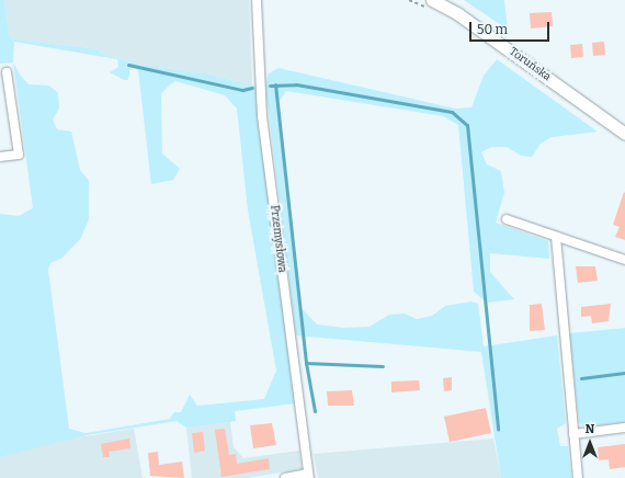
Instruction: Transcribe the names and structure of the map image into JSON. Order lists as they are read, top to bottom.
{
  "streets": {
    "main road": ["Toruńska"],
    "street": ["Przemysłowa"]
  },
  "scale_bar": "50 m",
  "north": "top"
}
